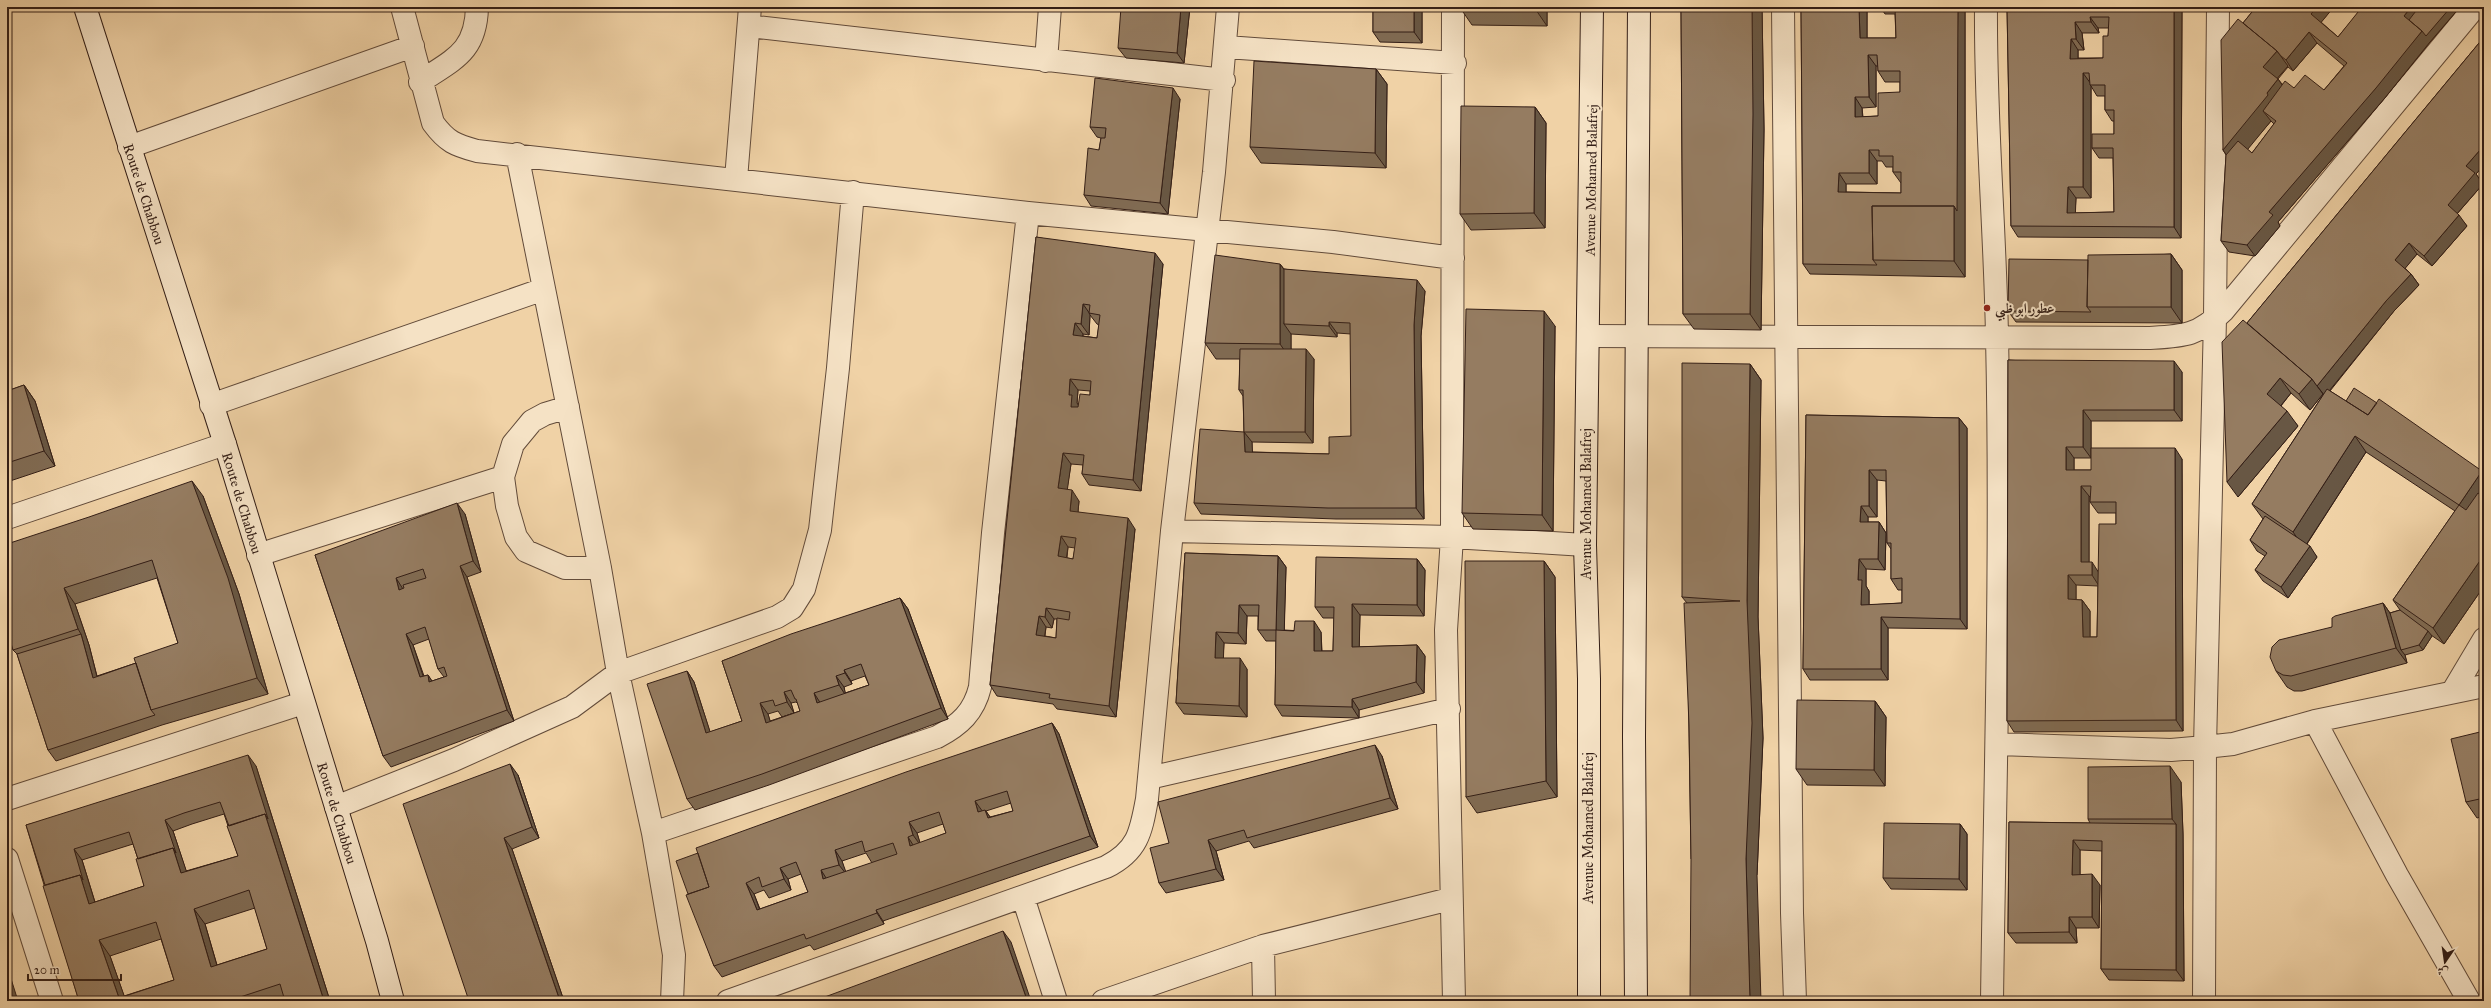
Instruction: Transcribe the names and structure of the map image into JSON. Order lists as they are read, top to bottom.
{
  "streets": {
    "street": ["Avenue Mohamed Balafrej", "Route de Chabbou"]
  },
  "places": ["عطور ابو ظبي"],
  "scale_bar": "20 m",
  "north": "bottom"
}
